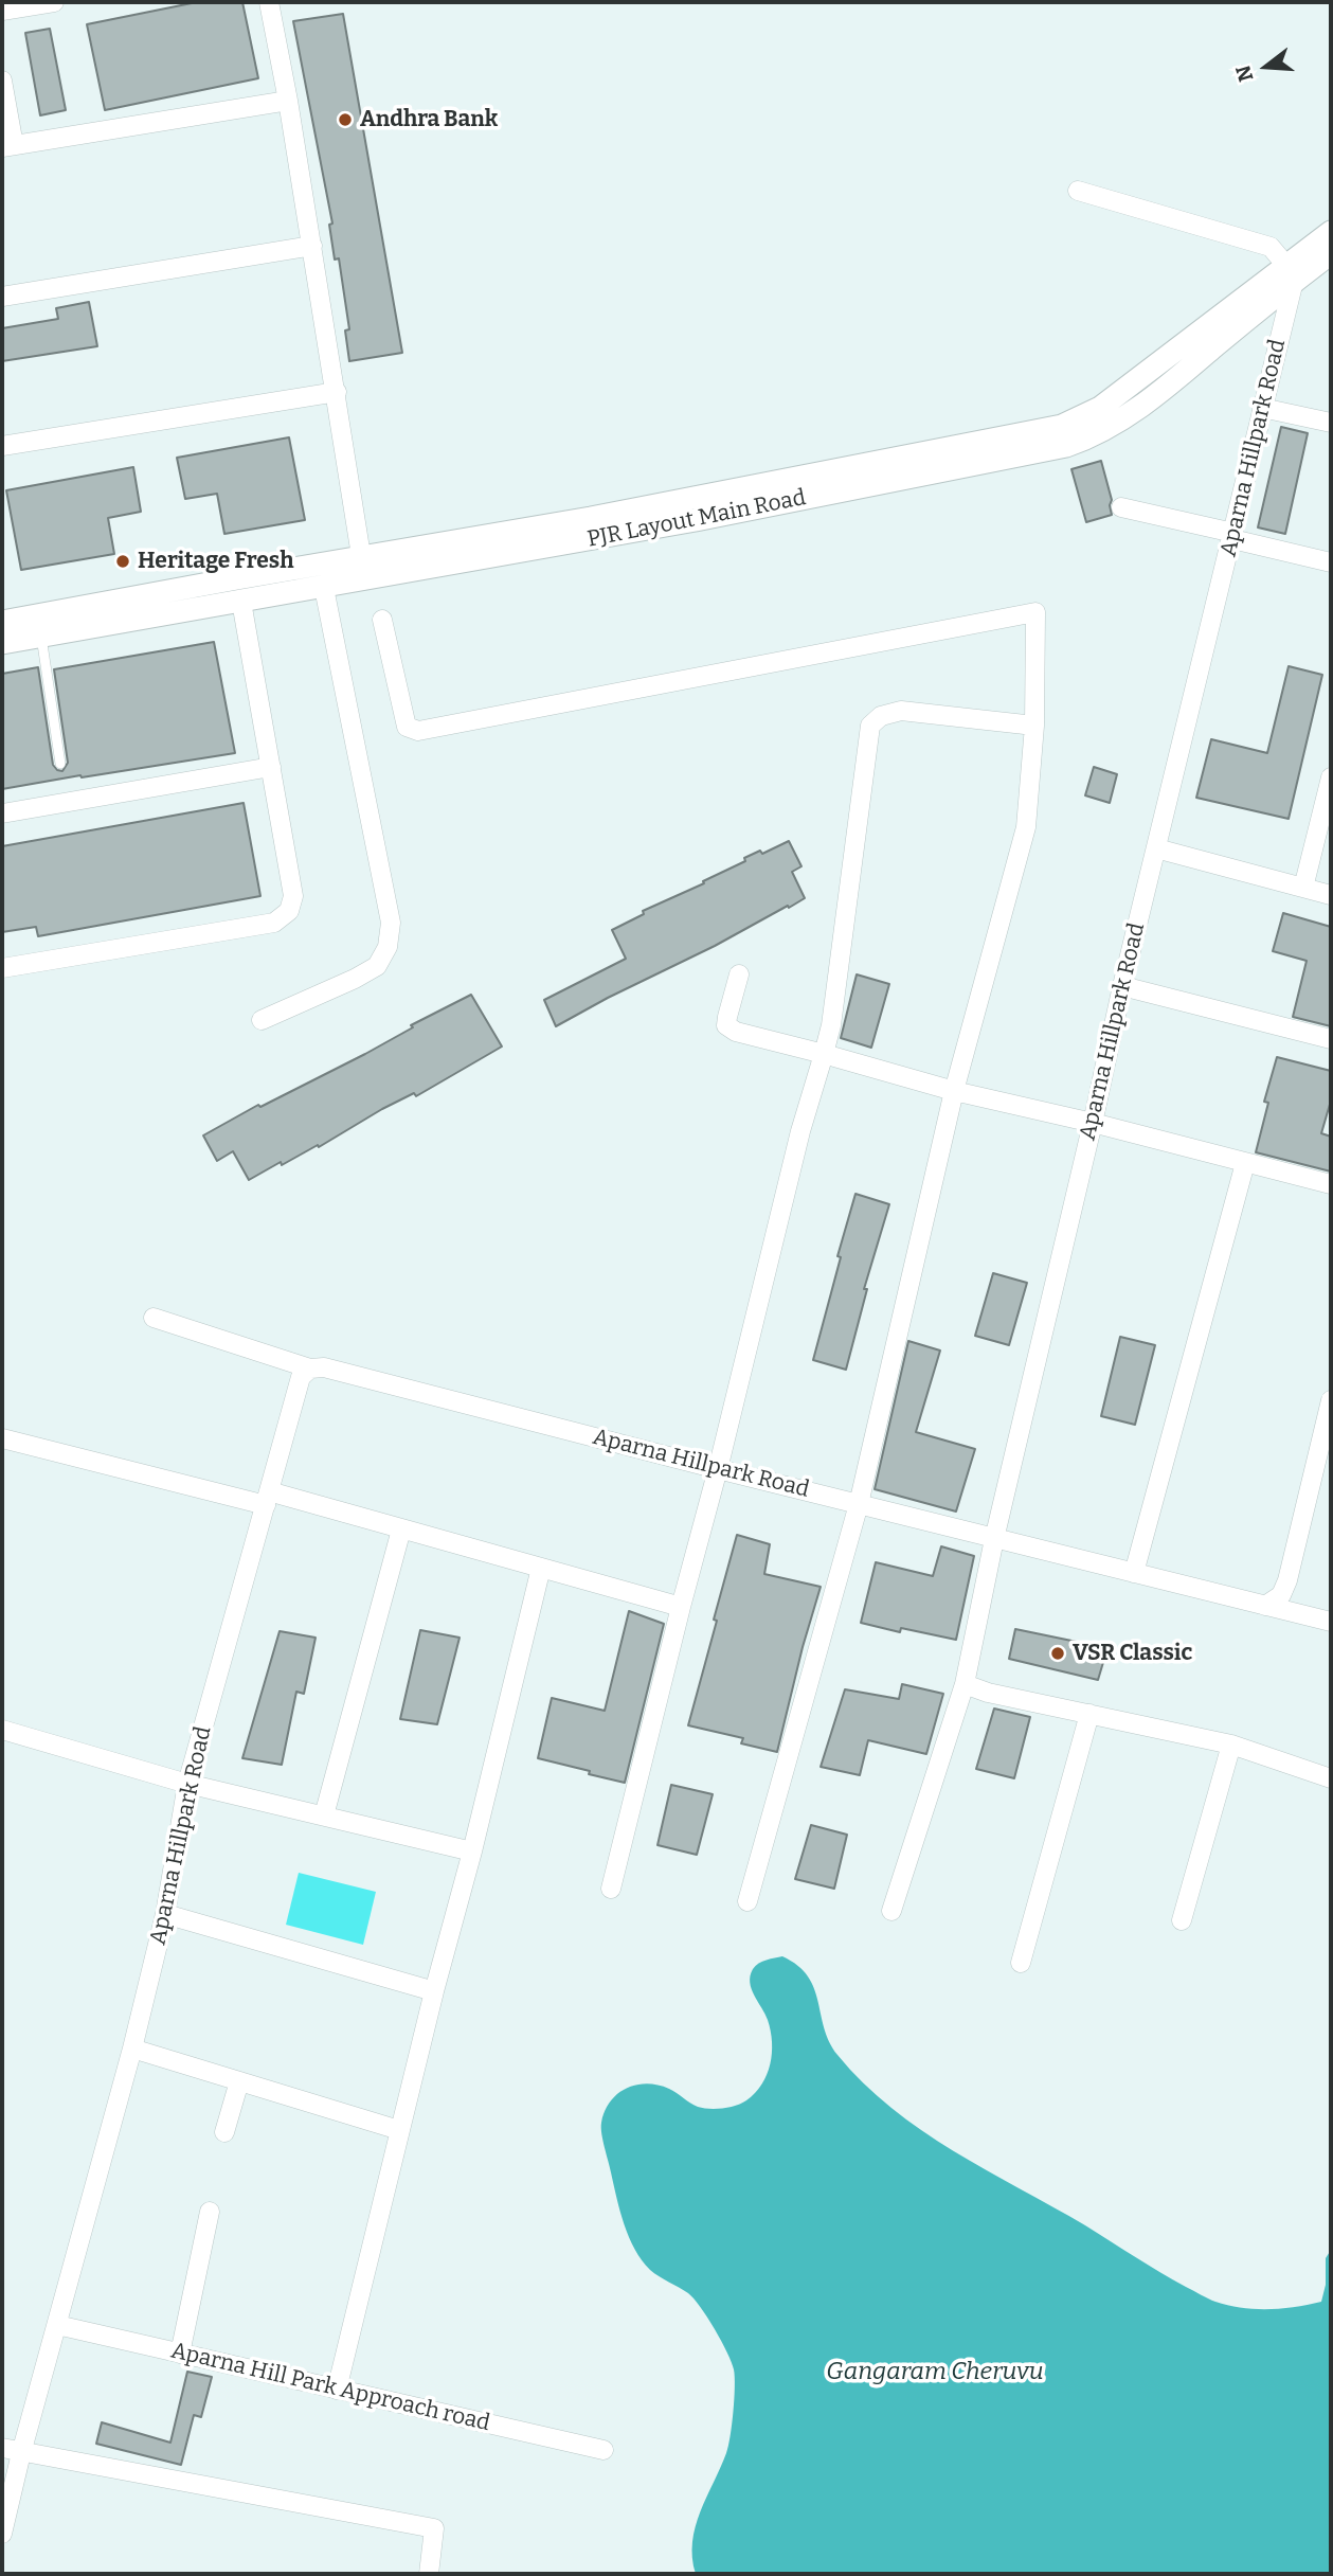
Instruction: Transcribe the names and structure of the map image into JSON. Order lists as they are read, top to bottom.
{
  "streets": {
    "street": ["Aparna Hillpark Road", "PJR Layout Main Road", "Aparna Hill Park Approach road"]
  },
  "crossings": [
    ["Aparna Hillpark Road", "PJR Layout Main Road"],
    ["Aparna Hillpark Road", "Aparna Hill Park Approach road"]
  ],
  "water": ["Gangaram Cheruvu"],
  "places": ["Andhra Bank", "Heritage Fresh", "VSR Classic"],
  "north": "left"
}
